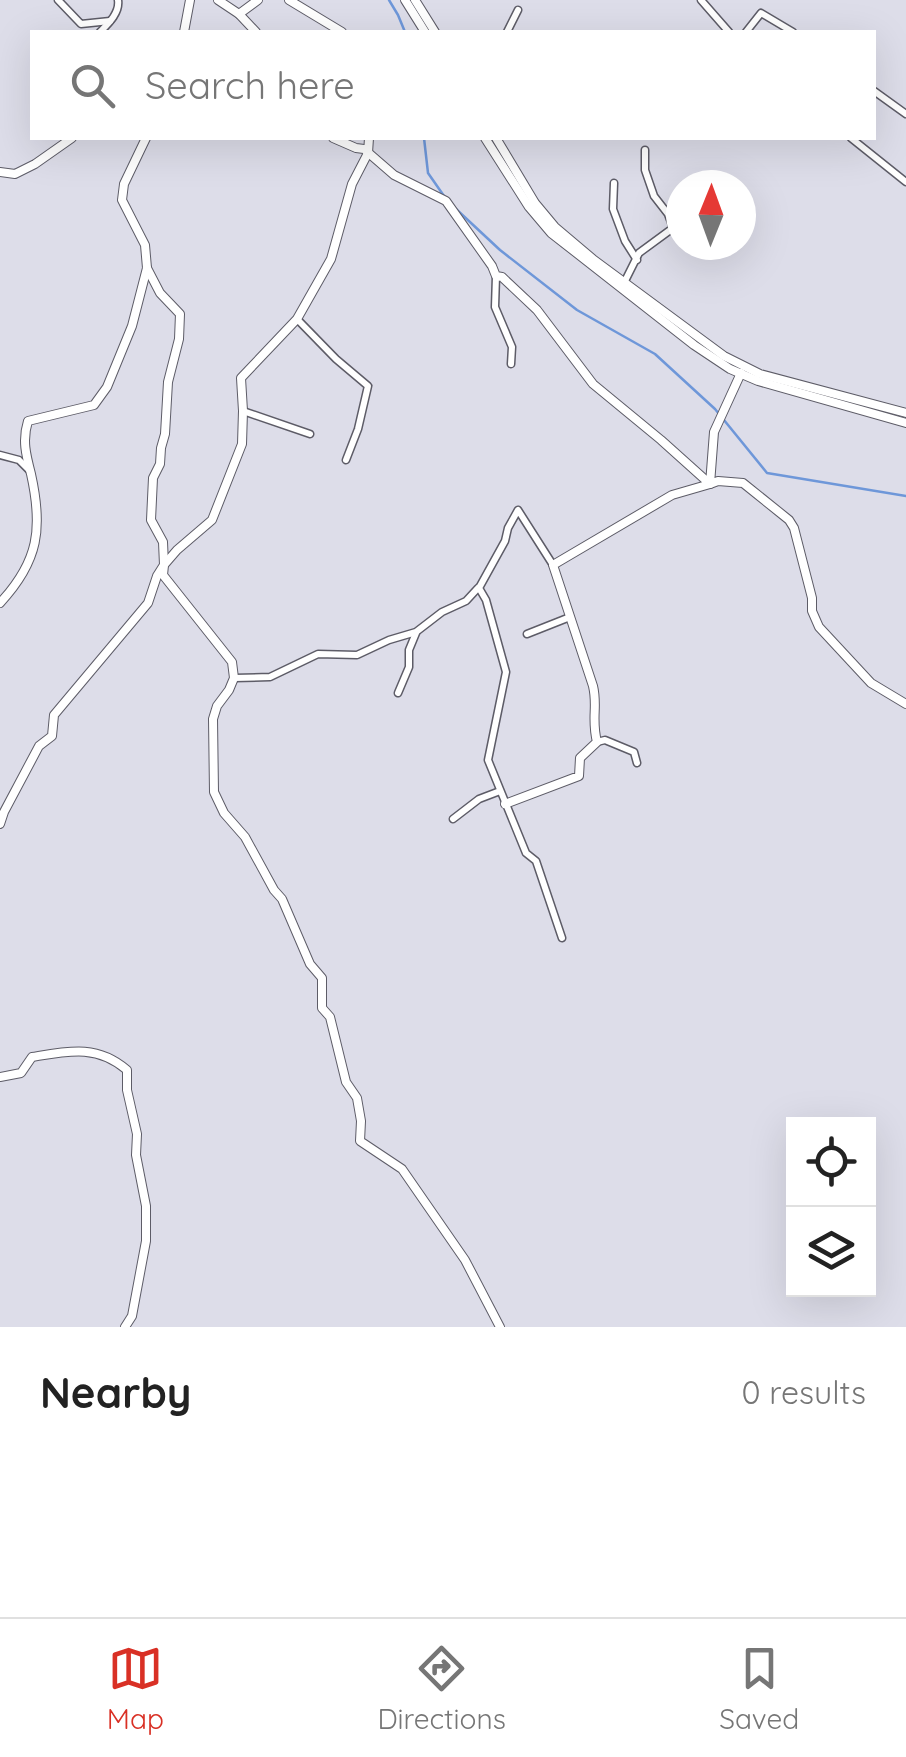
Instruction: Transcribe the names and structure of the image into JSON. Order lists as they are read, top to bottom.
{
  "north": "top",
  "page": {
    "search": "Search here",
    "heading": ["Nearby", "0 results"],
    "nav": ["Map", "Directions", "Saved"]
  }
}
